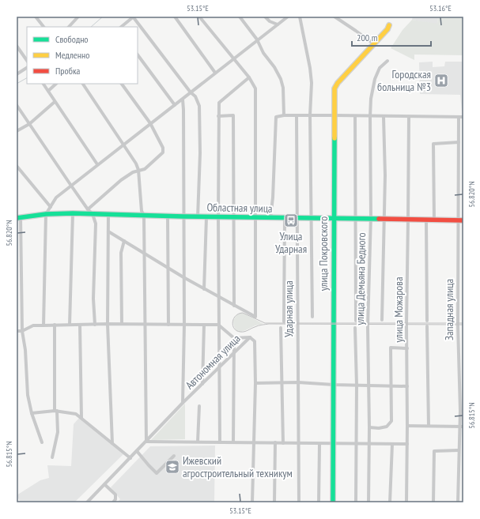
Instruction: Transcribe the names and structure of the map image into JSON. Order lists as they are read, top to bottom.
{
  "streets": {
    "street": [
      "Областная улица",
      "улица Покровского",
      "улица Демьяна Бедного",
      "Ударная улица",
      "улица Можарова",
      "Западная улица",
      "Автономная улица"
    ]
  },
  "crossings": [
    ["Областная улица", "улица Покровского"],
    ["Областная улица", "улица Демьяна Бедного"],
    ["Областная улица", "Ударная улица"],
    ["Областная улица", "улица Можарова"],
    ["Областная улица", "Западная улица"]
  ],
  "places": {
    "hospital": ["Городская больница №3"],
    "bus stop": ["Улица Ударная"],
    "school or university": ["Ижевский агростроительный техникум"]
  },
  "legend": ["Свободно", "Медленно", "Пробка"],
  "scale_bar": "200 m",
  "coordinates": [
    "53.15°E",
    "53.16°E",
    "56.820°N",
    "56.815°N"
  ]
}
